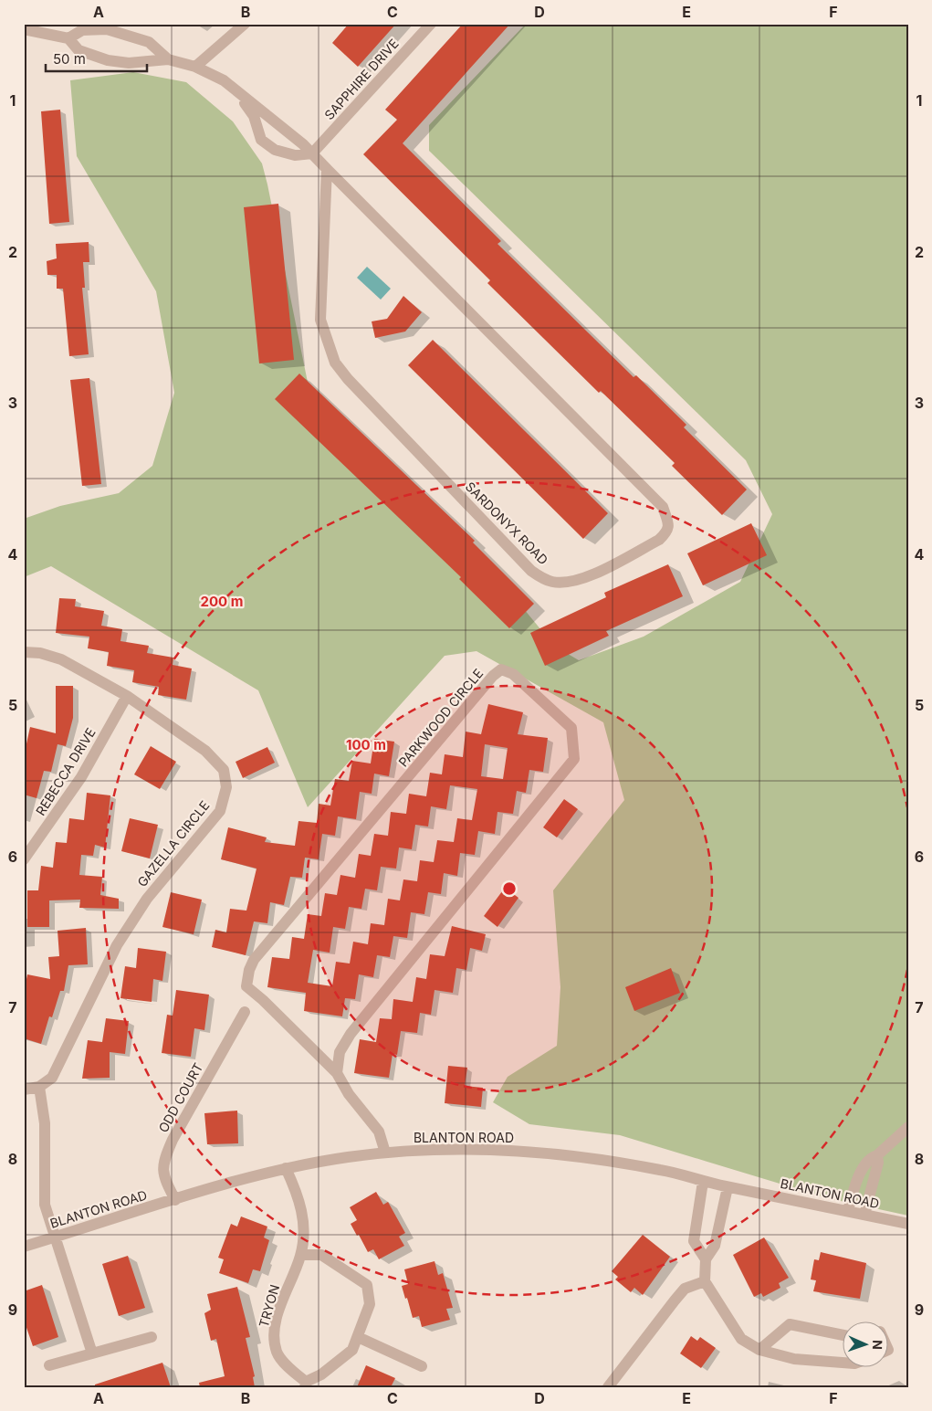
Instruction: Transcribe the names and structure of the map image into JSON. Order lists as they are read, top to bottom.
{
  "streets": {
    "street": [
      "SAPPHIRE DRIVE",
      "SARDONYX ROAD",
      "PARKWOOD CIRCLE",
      "REBECCA DRIVE",
      "GAZELLA CIRCLE",
      "ODD COURT",
      "BLANTON ROAD",
      "TRYON"
    ]
  },
  "crossings": [
    ["SAPPHIRE DRIVE", "SARDONYX ROAD"],
    ["PARKWOOD CIRCLE", "BLANTON ROAD"],
    ["REBECCA DRIVE", "GAZELLA CIRCLE"],
    ["ODD COURT", "BLANTON ROAD"],
    ["BLANTON ROAD", "TRYON"]
  ],
  "scale_bar": "50 m",
  "north": "right",
  "grid": {
    "columns": [
      "A",
      "B",
      "C",
      "D",
      "E",
      "F"
    ],
    "rows": [
      "1",
      "2",
      "3",
      "4",
      "5",
      "6",
      "7",
      "8",
      "9"
    ]
  },
  "rings": ["200 m", "100 m"]
}
